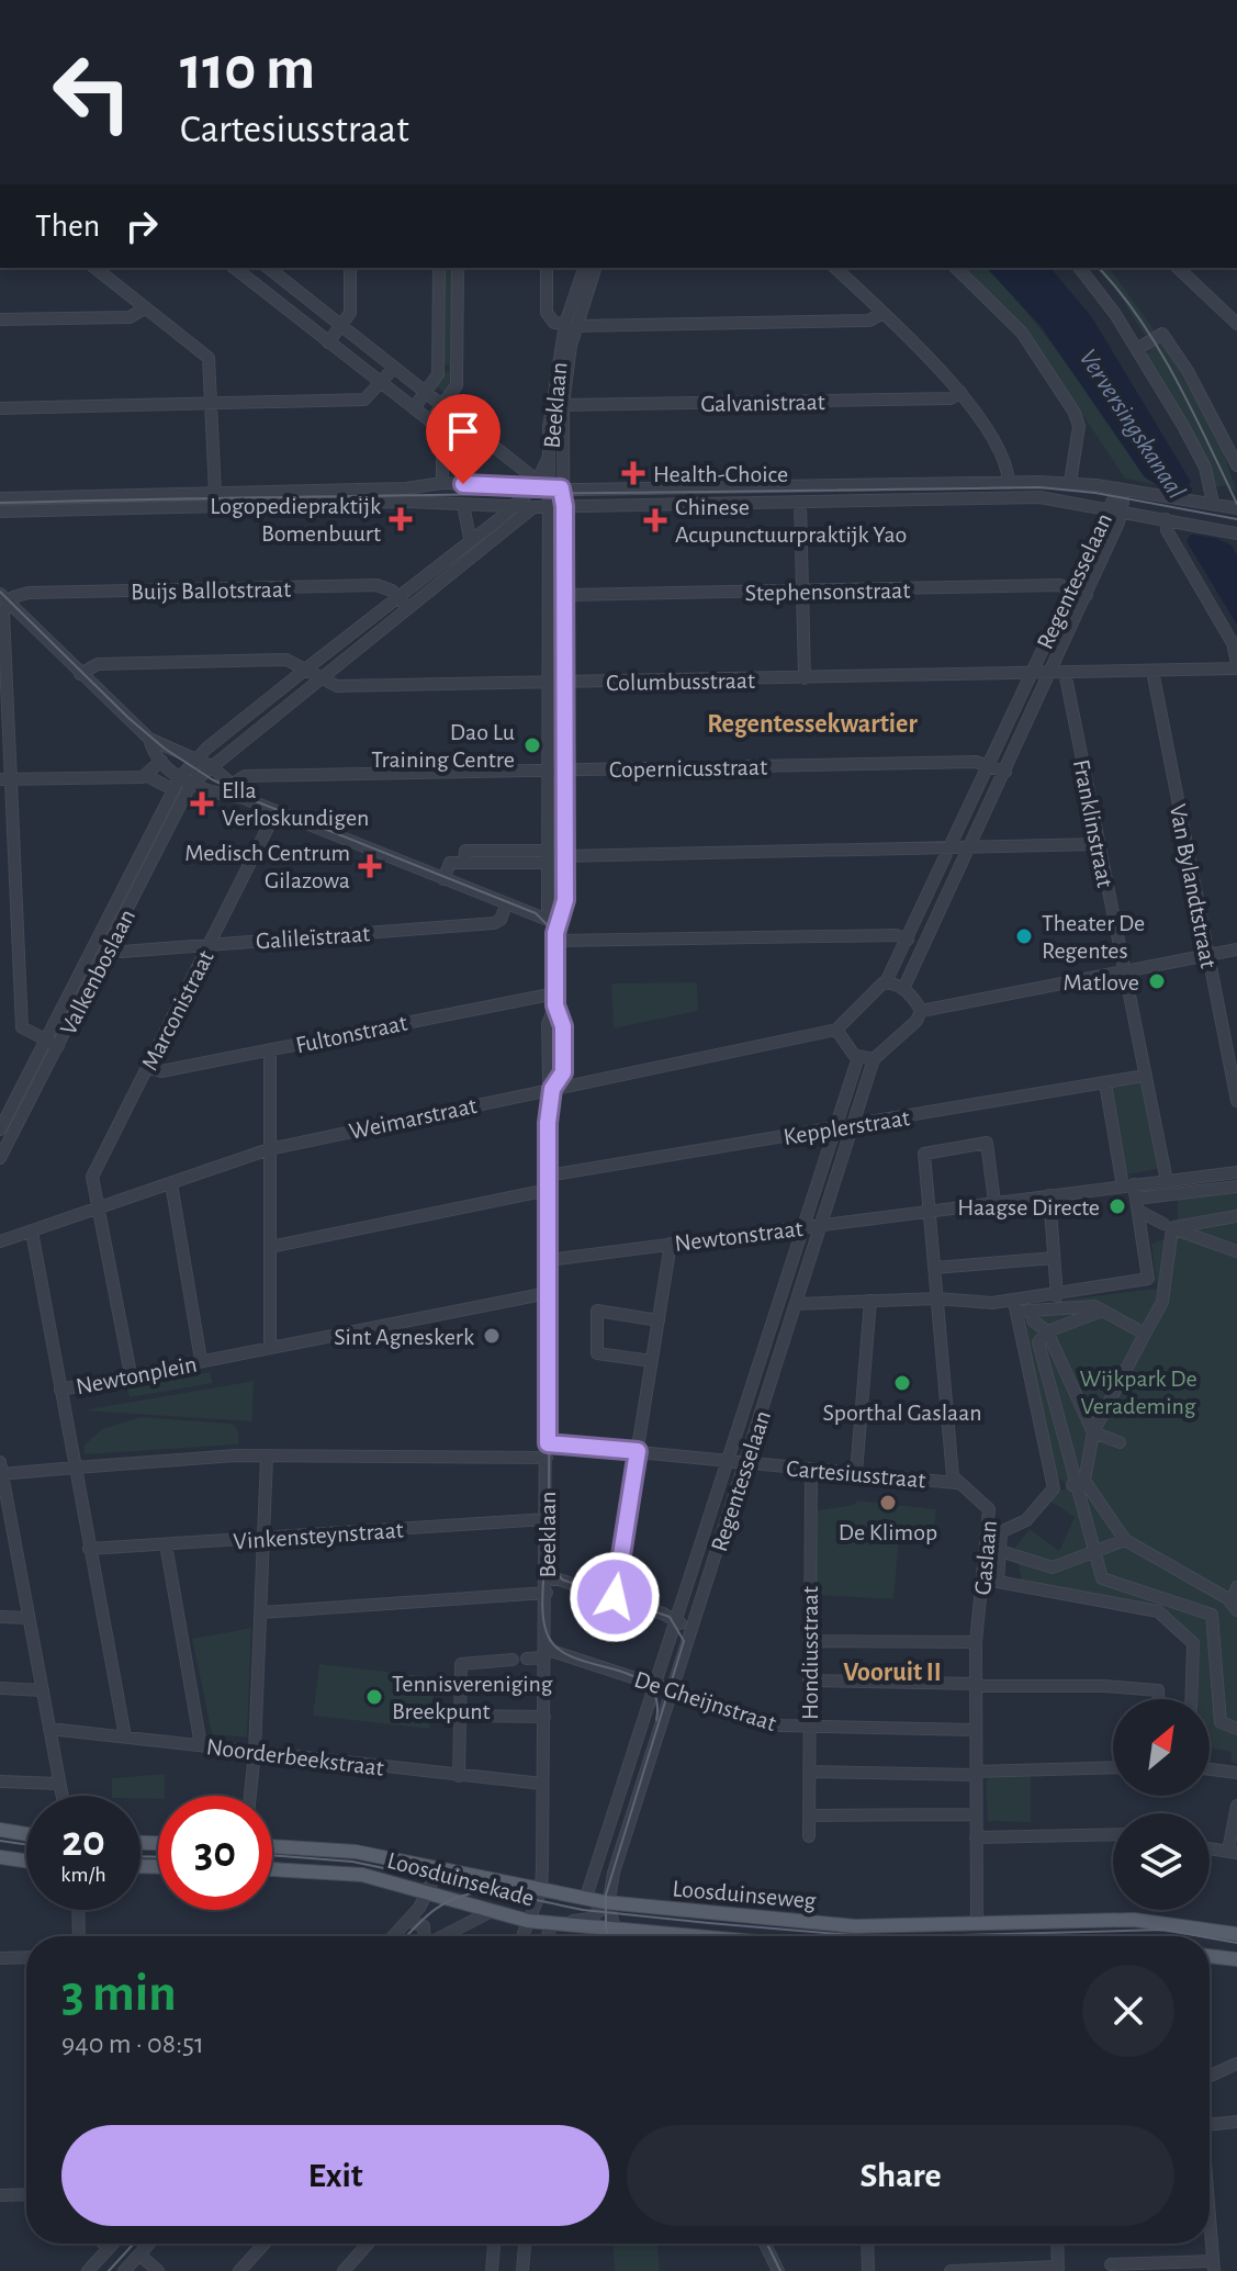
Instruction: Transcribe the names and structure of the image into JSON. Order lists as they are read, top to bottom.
{
  "streets": {
    "main road": ["Loosduinsekade", "Loosduinseweg"],
    "street": [
      "Galvanistraat",
      "Beeklaan",
      "Regentesselaan",
      "Buijs Ballotstraat",
      "Stephensonstraat",
      "Columbusstraat",
      "Copernicusstraat",
      "Franklinstraat",
      "Van Bylandtstraat",
      "Galileïstraat",
      "Valkenboslaan",
      "Marconistraat",
      "Fultonstraat",
      "Weimarstraat",
      "Kepplerstraat",
      "Newtonstraat",
      "Newtonplein",
      "Cartesiusstraat",
      "Vinkensteynstraat",
      "Gaslaan",
      "Hondiusstraat",
      "De Gheijnstraat",
      "Noorderbeekstraat"
    ]
  },
  "crossings": [
    ["Galvanistraat", "Beeklaan"],
    ["Beeklaan", "Stephensonstraat"],
    ["Beeklaan", "Columbusstraat"],
    ["Beeklaan", "Copernicusstraat"],
    ["Beeklaan", "Fultonstraat"],
    ["Beeklaan", "Weimarstraat"],
    ["Beeklaan", "Kepplerstraat"],
    ["Beeklaan", "Newtonstraat"],
    ["Beeklaan", "Cartesiusstraat"],
    ["Beeklaan", "Vinkensteynstraat"],
    ["Beeklaan", "De Gheijnstraat"],
    ["Beeklaan", "Noorderbeekstraat"],
    ["Beeklaan", "Loosduinsekade"],
    ["Beeklaan", "Loosduinseweg"],
    ["Regentesselaan", "Stephensonstraat"],
    ["Regentesselaan", "Columbusstraat"],
    ["Regentesselaan", "Copernicusstraat"],
    ["Regentesselaan", "Weimarstraat"],
    ["Regentesselaan", "Kepplerstraat"],
    ["Regentesselaan", "Newtonstraat"],
    ["Regentesselaan", "Cartesiusstraat"],
    ["Regentesselaan", "De Gheijnstraat"],
    ["Regentesselaan", "Loosduinsekade"],
    ["Regentesselaan", "Loosduinseweg"],
    ["Columbusstraat", "Franklinstraat"],
    ["Columbusstraat", "Van Bylandtstraat"],
    ["Franklinstraat", "Kepplerstraat"],
    ["Franklinstraat", "Newtonstraat"],
    ["Galileïstraat", "Valkenboslaan"],
    ["Galileïstraat", "Marconistraat"],
    ["Marconistraat", "Fultonstraat"],
    ["Marconistraat", "Weimarstraat"],
    ["Marconistraat", "Newtonplein"],
    ["Newtonplein", "Vinkensteynstraat"],
    ["Newtonplein", "Noorderbeekstraat"],
    ["Cartesiusstraat", "Gaslaan"],
    ["Cartesiusstraat", "Hondiusstraat"],
    ["Gaslaan", "De Gheijnstraat"],
    ["Gaslaan", "Loosduinseweg"],
    ["Hondiusstraat", "De Gheijnstraat"]
  ],
  "districts": ["Regentessekwartier", "Vooruit II"],
  "water": ["Verversingskanaal"],
  "parks": ["Wijkpark De Verademing"],
  "places": {
    "health": [
      "Health-Choice",
      "Logopediepraktijk Bomenbuurt",
      "Chinese Acupunctuurpraktijk Yao",
      "Ella Verloskundigen",
      "Medisch Centrum Gilazowa"
    ],
    "other": [
      "Dao Lu Training Centre",
      "Theater De Regentes",
      "Matlove",
      "Haagse Directe",
      "Sint Agneskerk",
      "Sporthal Gaslaan",
      "De Klimop",
      "Tennisvereniging Breekpunt"
    ]
  },
  "north": "top right",
  "page": {
    "turn": ["110 m", "Cartesiusstraat"],
    "then": "Then",
    "speed": "20 km/h",
    "limit": "30",
    "heading": ["3 min", "940 m · 08:51"],
    "buttons": ["Exit", "Share"]
  }
}
